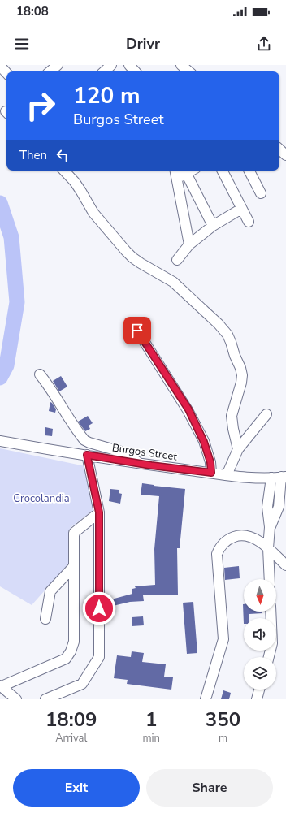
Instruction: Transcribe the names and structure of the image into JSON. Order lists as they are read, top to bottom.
{
  "streets": {
    "street": ["Burgos Street"]
  },
  "parks": ["Crocolandia"],
  "north": "bottom",
  "page": {
    "status": "18:08",
    "header": "Drivr",
    "turn": ["120 m", "Burgos Street"],
    "then": "Then",
    "eta": [
      "18:09",
      "Arrival",
      "1",
      "min",
      "350",
      "m"
    ],
    "buttons": ["Exit", "Share"]
  }
}
